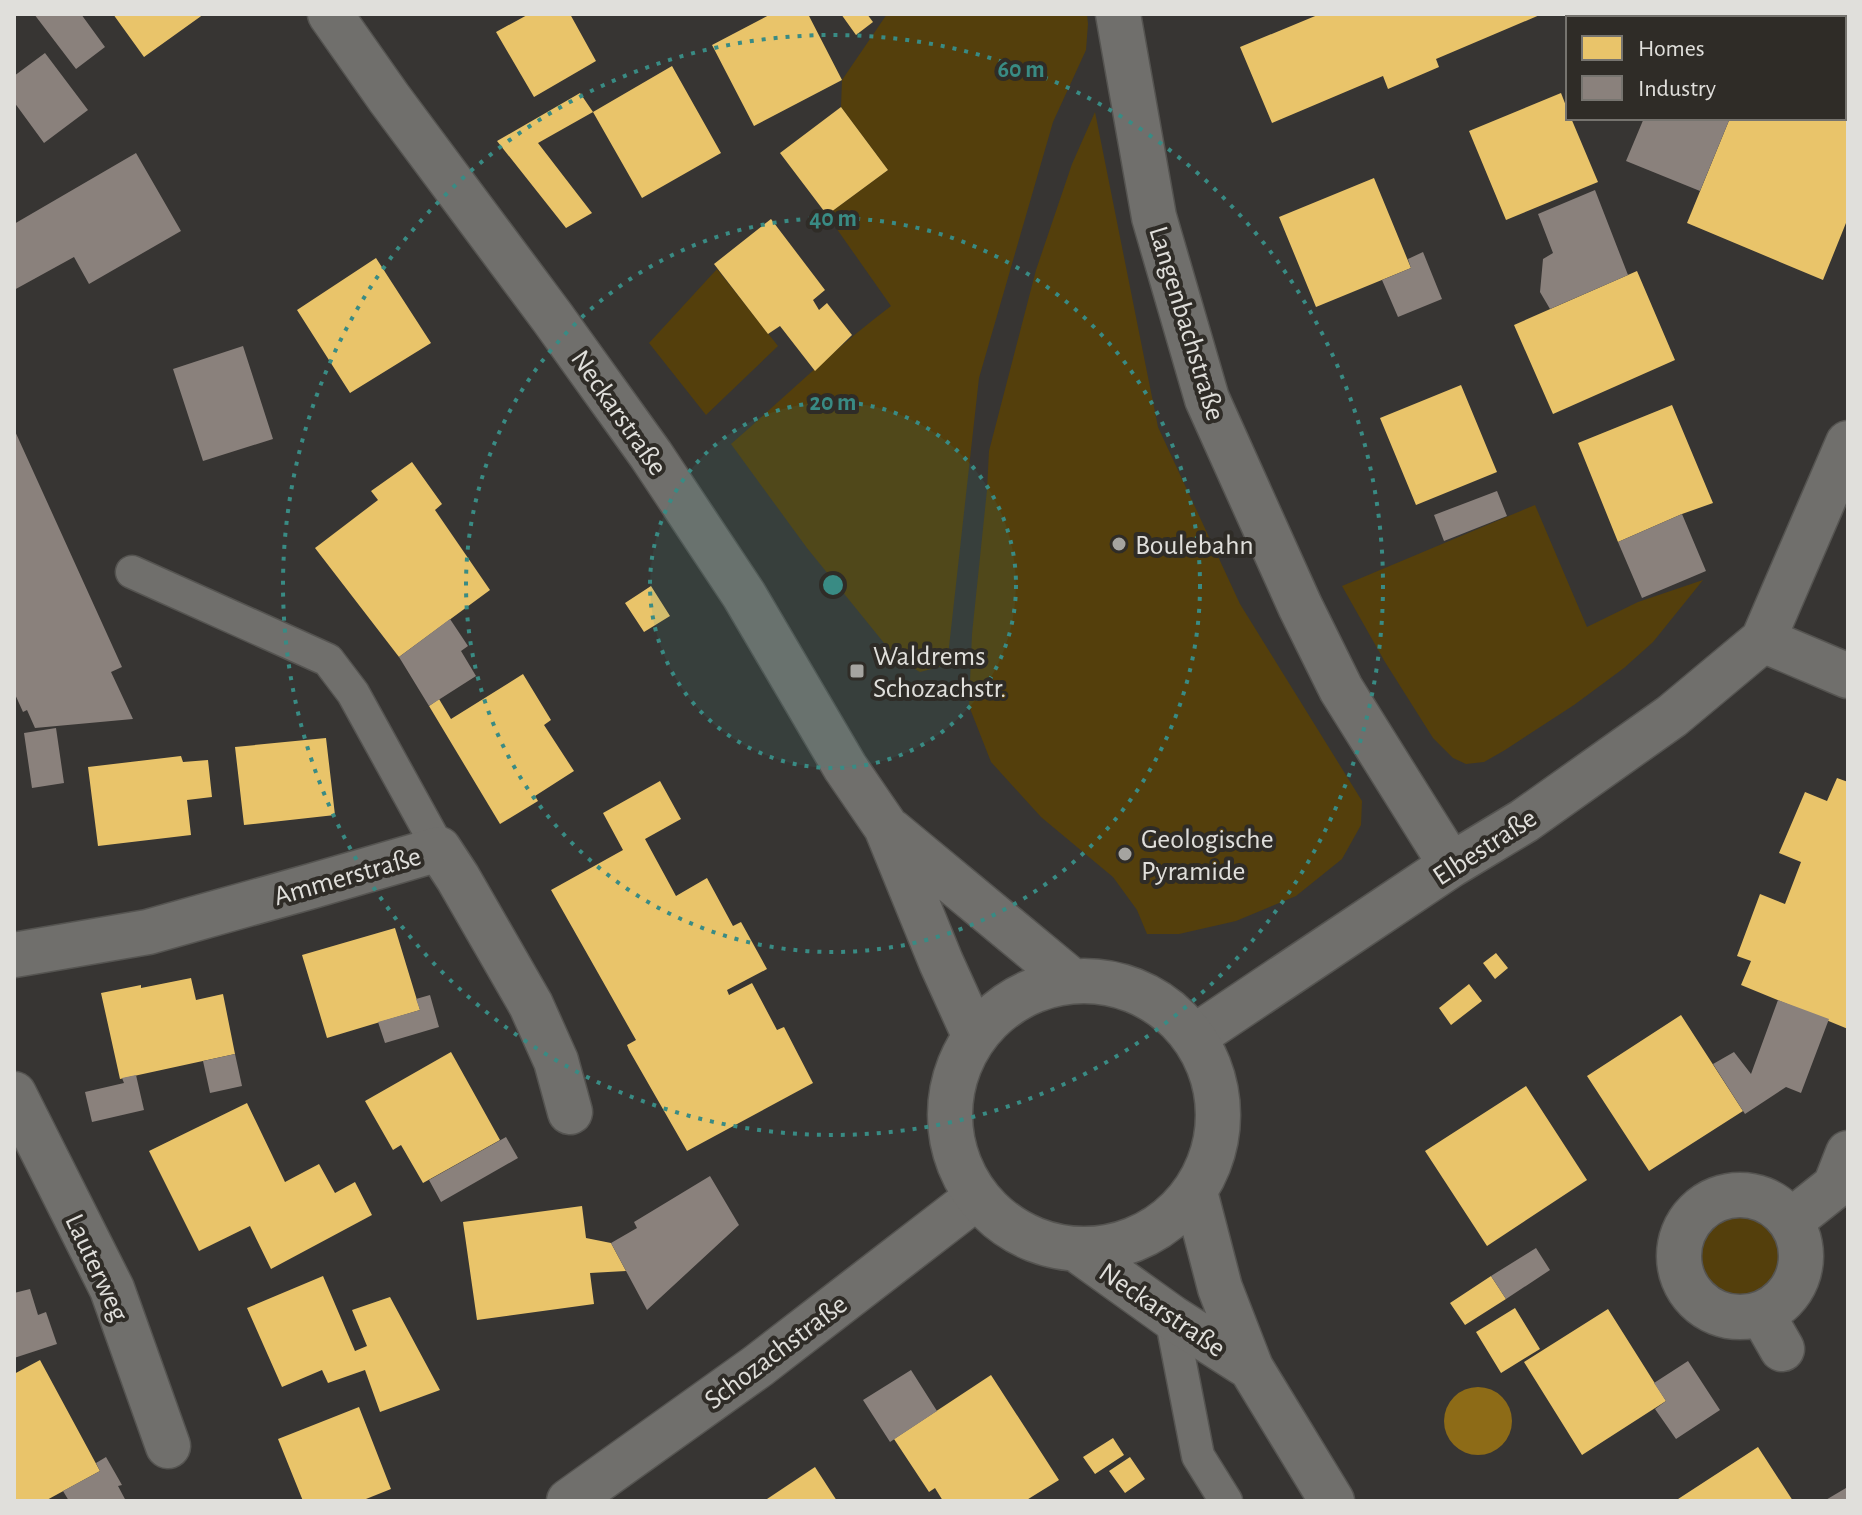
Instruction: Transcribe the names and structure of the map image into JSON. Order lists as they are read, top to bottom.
{
  "streets": {
    "street": [
      "Langenbachstraße",
      "Neckarstraße",
      "Elbestraße",
      "Ammerstraße",
      "Lauterweg",
      "Schozachstraße"
    ]
  },
  "crossings": [
    ["Langenbachstraße", "Elbestraße"],
    ["Neckarstraße", "Elbestraße"],
    ["Neckarstraße", "Schozachstraße"],
    ["Elbestraße", "Schozachstraße"]
  ],
  "places": {
    "other": ["Boulebahn", "Geologische Pyramide"],
    "transit": ["Waldrems Schozachstr."]
  },
  "legend": ["Homes", "Industry"],
  "rings": ["60 m", "40 m", "20 m"]
}
